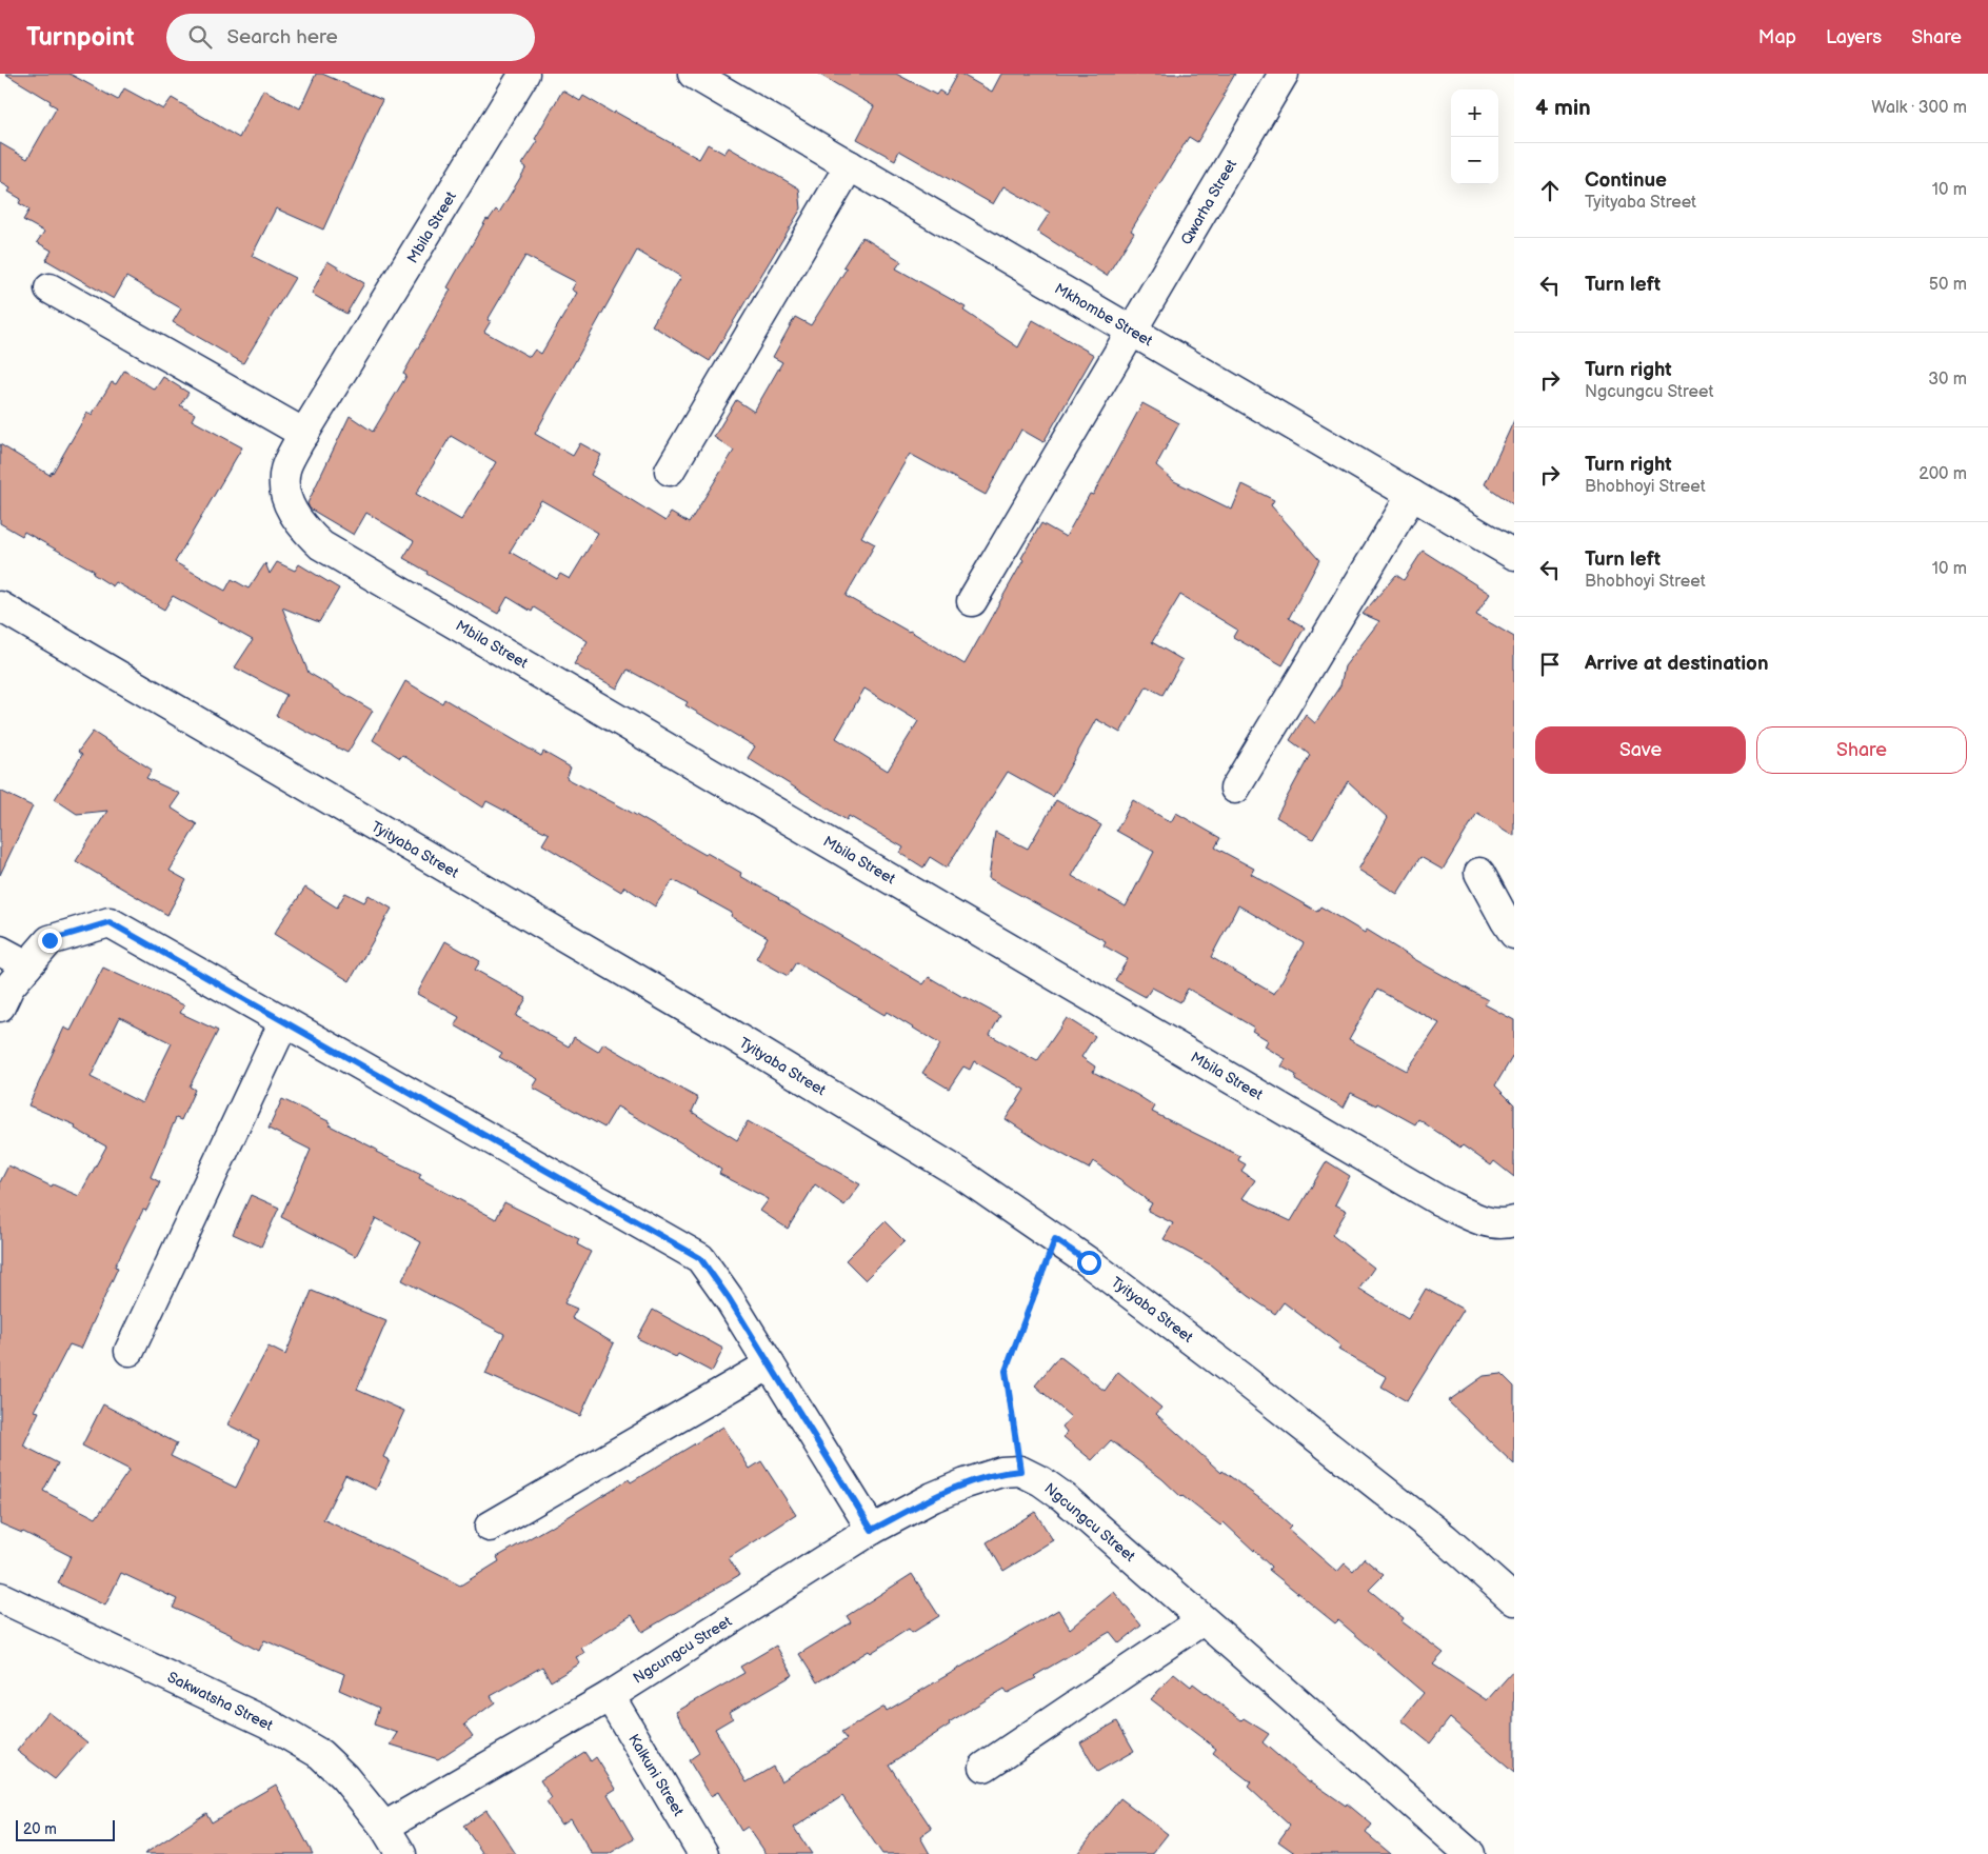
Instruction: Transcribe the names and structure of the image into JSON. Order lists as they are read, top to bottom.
{
  "streets": {
    "street": [
      "Qwarha Street",
      "Mbila Street",
      "Mkhombe Street",
      "Tyityaba Street",
      "Ngcungcu Street",
      "Sakwatsha Street",
      "Kalkuni Street"
    ]
  },
  "crossings": [
    ["Qwarha Street", "Mkhombe Street"],
    ["Ngcungcu Street", "Sakwatsha Street"],
    ["Ngcungcu Street", "Kalkuni Street"]
  ],
  "scale_bar": "20 m",
  "page": {
    "header": "Turnpoint",
    "search": "Search here",
    "nav": ["Map", "Layers", "Share"],
    "heading": ["4 min", "Walk · 300 m"],
    "map_buttons": ["+", "−"],
    "list": [
      ["Continue", "Tyityaba Street", "10 m"],
      ["Turn left", "50 m"],
      ["Turn right", "Ngcungcu Street", "30 m"],
      ["Turn right", "Bhobhoyi Street", "200 m"],
      ["Turn left", "Bhobhoyi Street", "10 m"],
      "Arrive at destination"
    ],
    "buttons": ["Save", "Share"],
    "scale": "20 m"
  }
}
